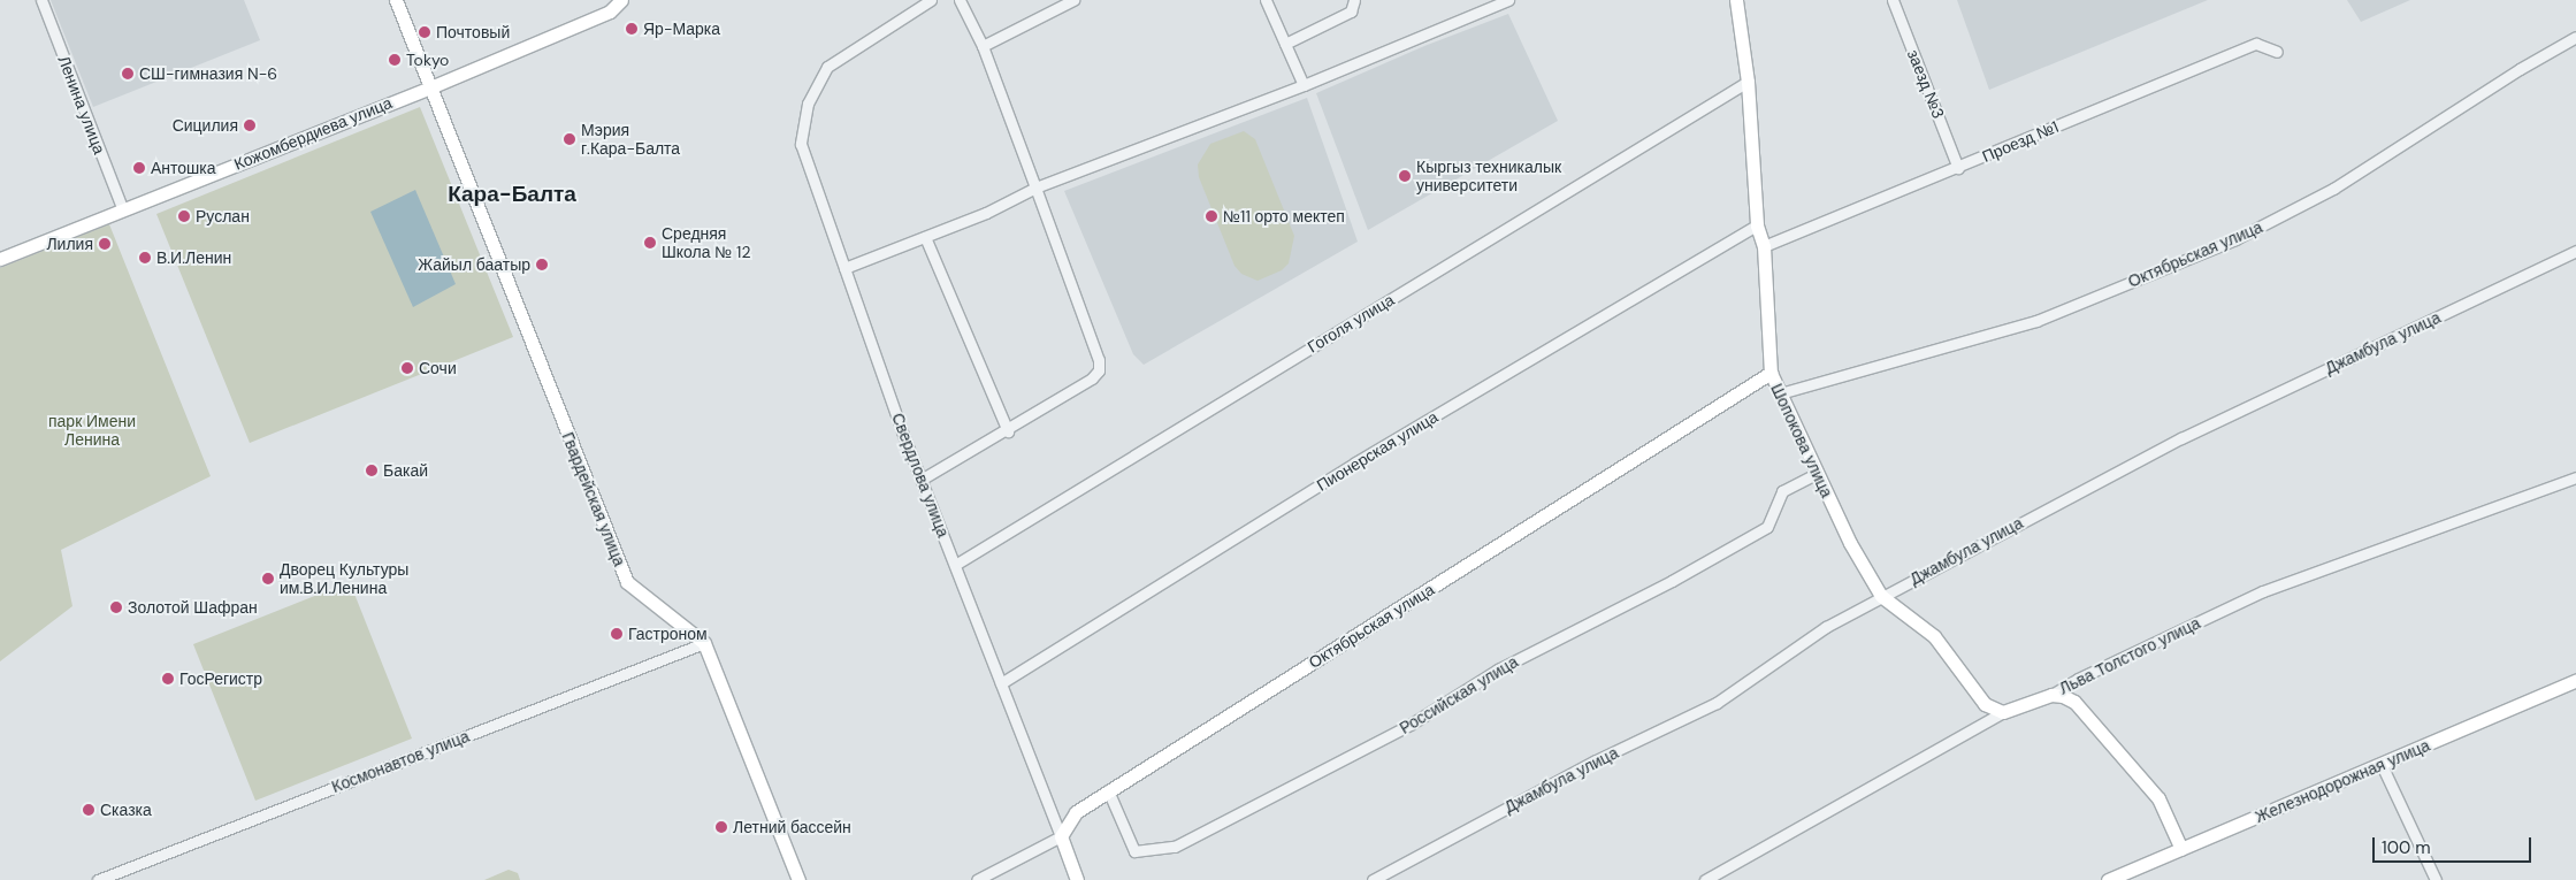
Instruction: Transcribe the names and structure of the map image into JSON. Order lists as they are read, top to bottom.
{
  "streets": {
    "street": [
      "заезд №3",
      "Ленина улица",
      "Кожомбердиева улица",
      "Проезд №1",
      "Октябрьская улица",
      "Гоголя улица",
      "Джамбула улица",
      "Шопокова улица",
      "Пионерская улица",
      "Свердлова улица",
      "Гвардейская улица",
      "Льва Толстого улица",
      "Российская улица",
      "Космонавтов улица",
      "Железнодорожная улица"
    ]
  },
  "crossings": [
    ["заезд №3", "Проезд №1"],
    ["Ленина улица", "Кожомбердиева улица"],
    ["Кожомбердиева улица", "Гвардейская улица"],
    ["Проезд №1", "Шопокова улица"],
    ["Октябрьская улица", "Шопокова улица"],
    ["Октябрьская улица", "Свердлова улица"],
    ["Октябрьская улица", "Российская улица"],
    ["Гоголя улица", "Шопокова улица"],
    ["Гоголя улица", "Свердлова улица"],
    ["Джамбула улица", "Шопокова улица"],
    ["Шопокова улица", "Пионерская улица"],
    ["Шопокова улица", "Льва Толстого улица"],
    ["Шопокова улица", "Российская улица"],
    ["Пионерская улица", "Свердлова улица"],
    ["Гвардейская улица", "Космонавтов улица"]
  ],
  "districts": ["Кара-Балта"],
  "parks": ["парк Имени Ленина"],
  "places": [
    "Яр-Марка",
    "Почтовый",
    "Tokyo",
    "СШ-гимназия N-6",
    "Сицилия",
    "Мэрия г.Кара-Балта",
    "Антошка",
    "Кыргыз техникалык университети",
    "Руслан",
    "№11 орто мектеп",
    "Средняя Школа № 12",
    "Лилия",
    "В.И.Ленин",
    "Жайыл баатыр",
    "Сочи",
    "Бакай",
    "Дворец Культуры им.В.И.Ленина",
    "Золотой Шафран",
    "Гастроном",
    "ГосРегистр",
    "Сказка",
    "Летний бассейн"
  ],
  "scale_bar": "100 m"
}
